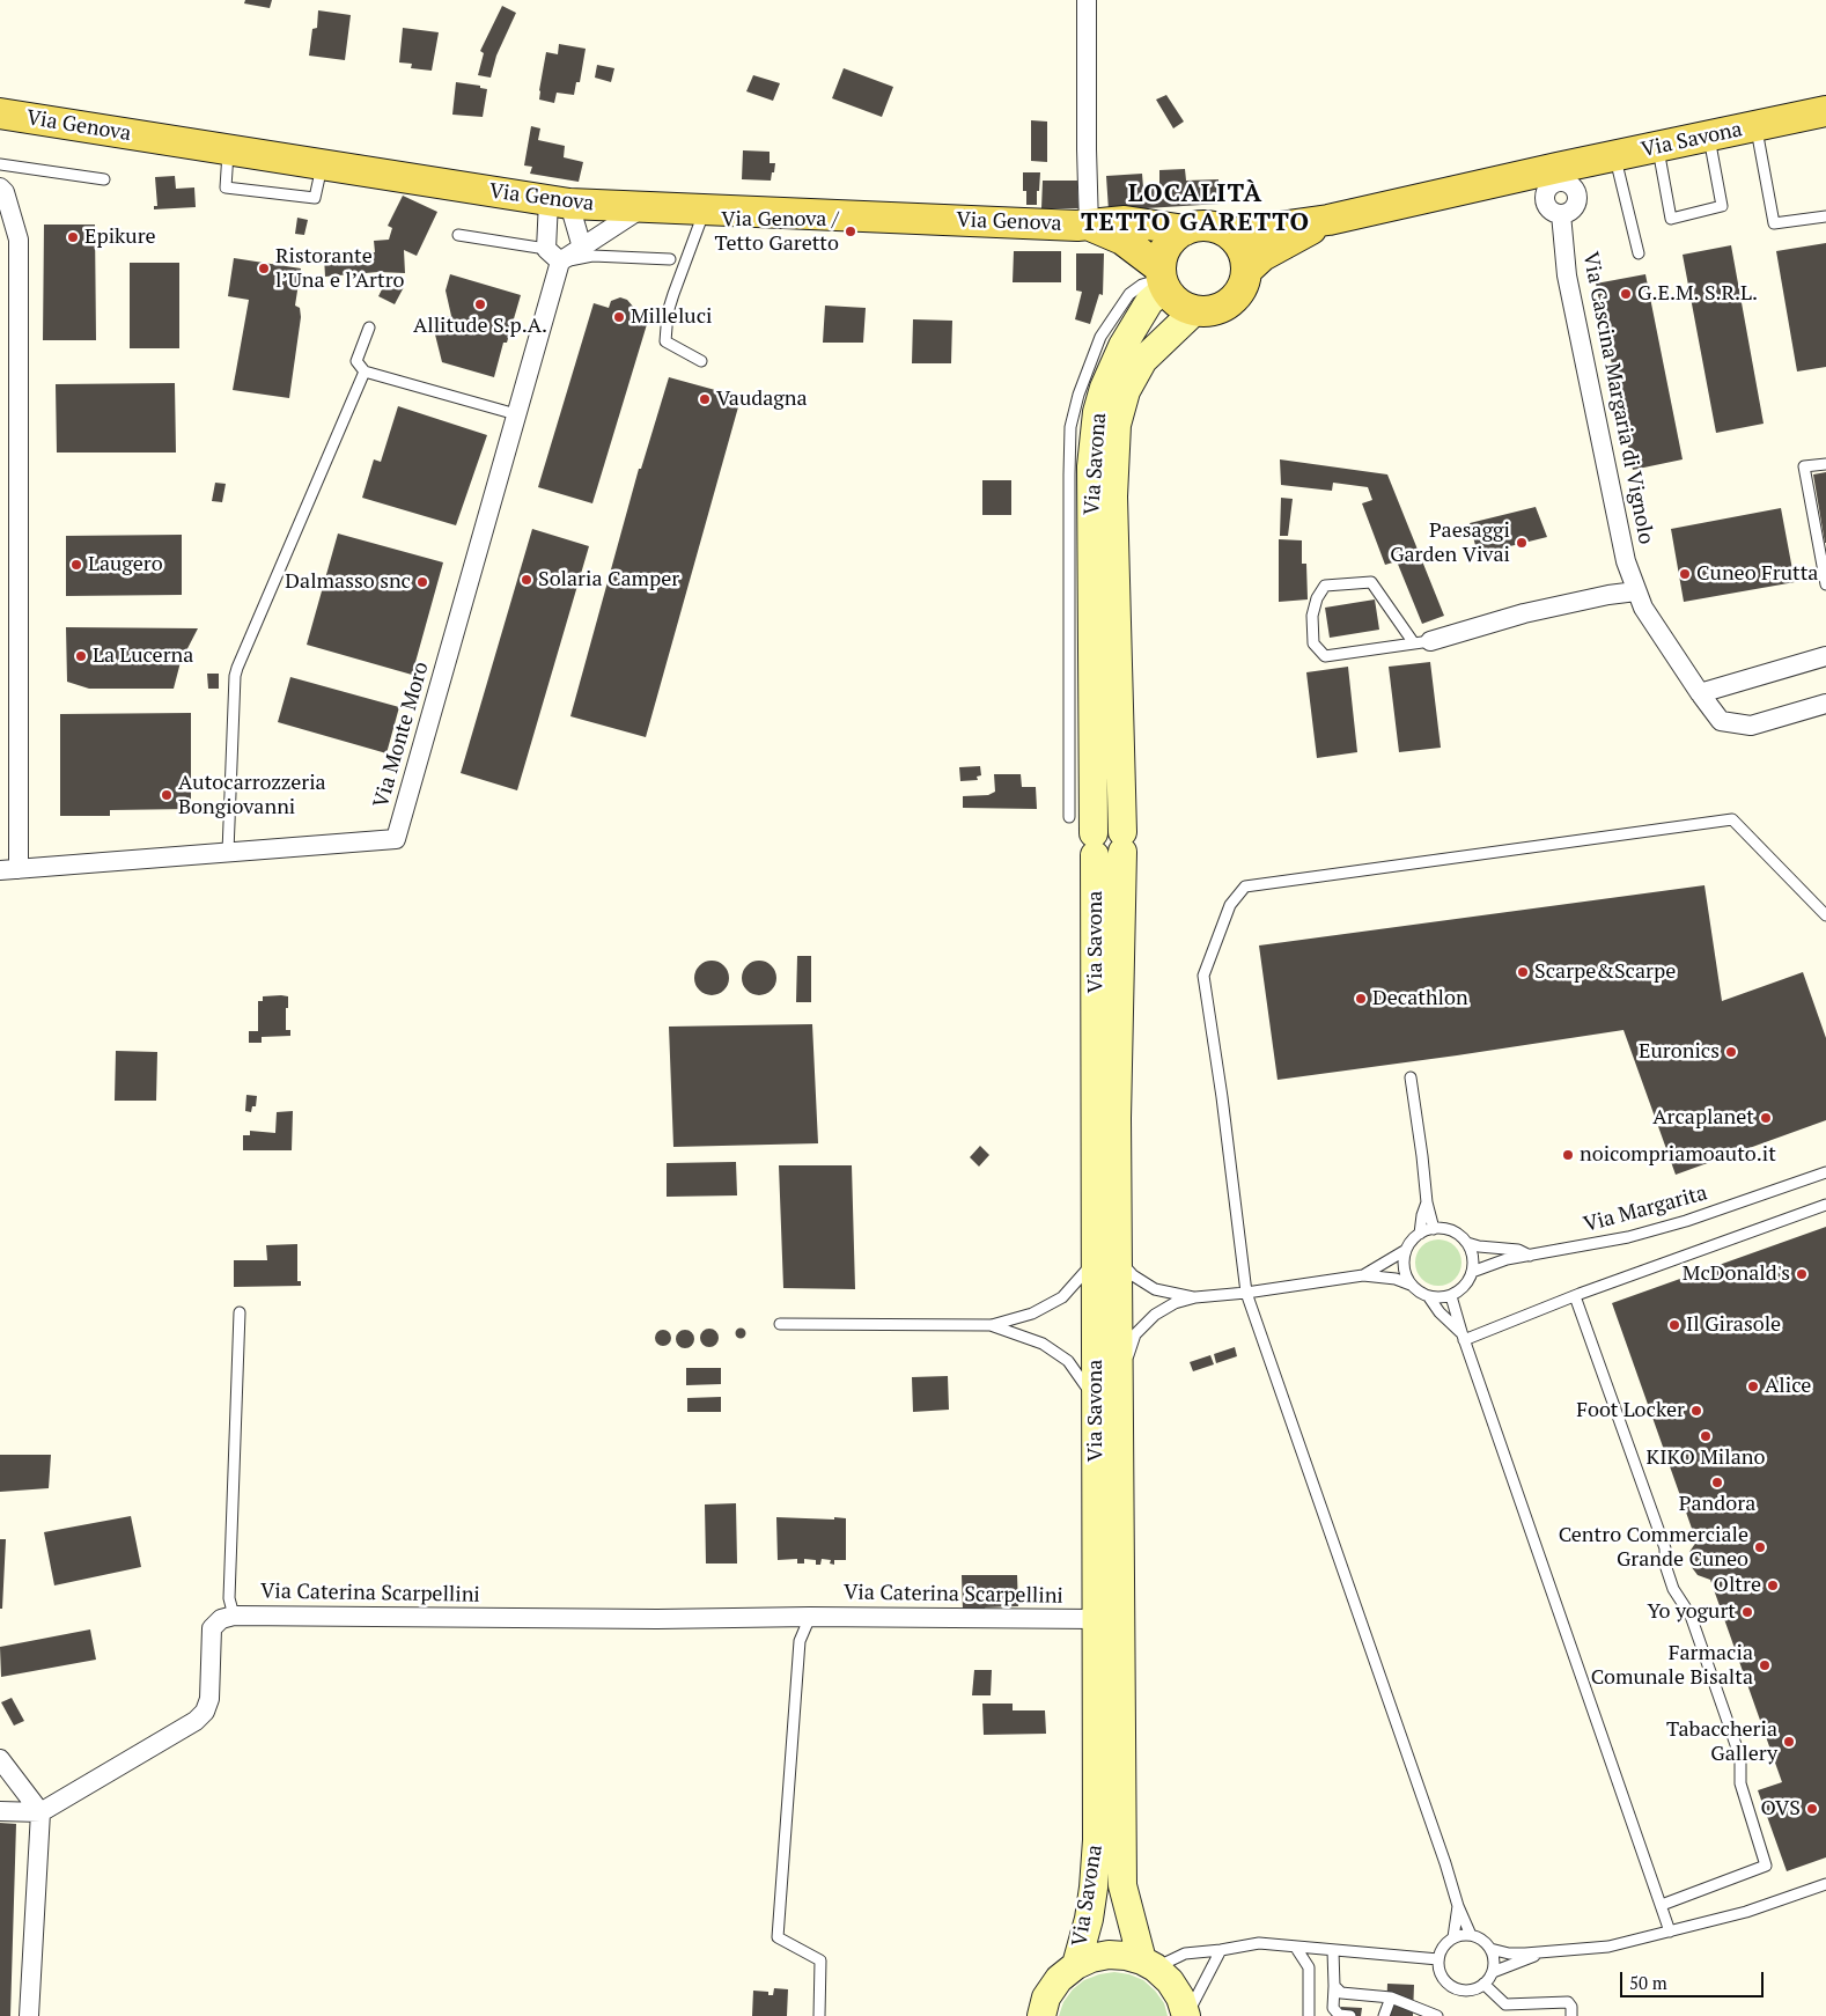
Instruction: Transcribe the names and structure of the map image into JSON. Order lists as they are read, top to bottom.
{
  "streets": {
    "main road": ["Via Genova", "Via Savona"],
    "street": ["Via Cascina Margaria di Vignolo", "Via Monte Moro", "Via Caterina Scarpellini"],
    "lane": ["Via Margarita"]
  },
  "crossings": [
    ["Via Genova", "Via Savona"],
    ["Via Genova", "Via Monte Moro"],
    ["Via Savona", "Via Cascina Margaria di Vignolo"],
    ["Via Savona", "Via Caterina Scarpellini"]
  ],
  "districts": ["LOCALITÀ TETTO GARETTO"],
  "places": [
    "Via Genova / Tetto Garetto",
    "Epikure",
    "Ristorante l’Una e l’Artro",
    "G.E.M. S.R.L.",
    "Allitude S.p.A.",
    "Milleluci",
    "Vaudagna",
    "Paesaggi Garden Vivai",
    "Laugero",
    "Cuneo Frutta",
    "Solaria Camper",
    "Dalmasso snc",
    "La Lucerna",
    "Autocarrozzeria Bongiovanni",
    "Scarpe&Scarpe",
    "Decathlon",
    "Euronics",
    "Arcaplanet",
    "noicompriamoauto.it",
    "McDonald's",
    "Il Girasole",
    "Alice",
    "Foot Locker",
    "KIKO Milano",
    "Pandora",
    "Centro Commerciale Grande Cuneo",
    "Oltre",
    "Yo yogurt",
    "Farmacia Comunale Bisalta",
    "Tabaccheria Gallery",
    "OVS"
  ],
  "scale_bar": "50 m"
}
